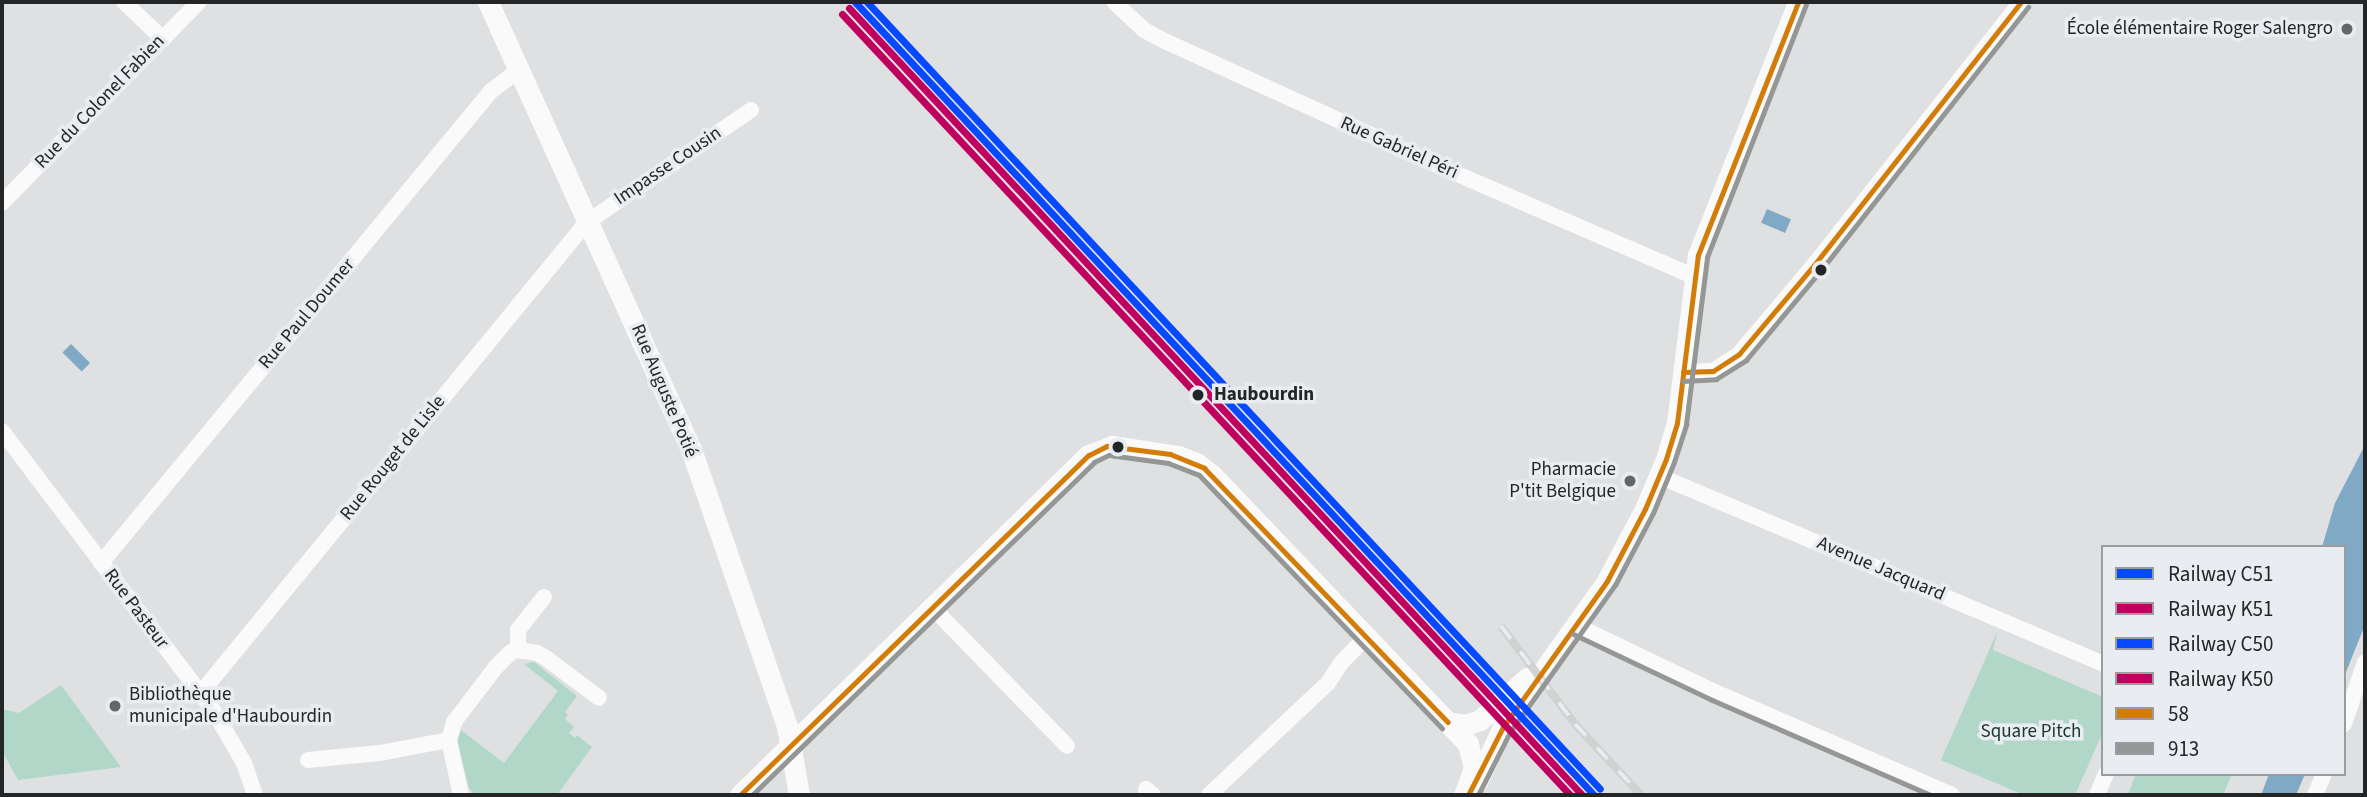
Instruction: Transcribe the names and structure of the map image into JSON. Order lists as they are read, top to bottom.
{
  "streets": {
    "street": [
      "Rue du Colonel Fabien",
      "Rue Gabriel Péri",
      "Impasse Cousin",
      "Rue Paul Doumer",
      "Rue Auguste Potié",
      "Rue Rouget de Lisle",
      "Avenue Jacquard",
      "Rue Pasteur"
    ]
  },
  "crossings": [
    ["Impasse Cousin", "Rue Auguste Potié"],
    ["Impasse Cousin", "Rue Rouget de Lisle"],
    ["Rue Paul Doumer", "Rue Auguste Potié"],
    ["Rue Paul Doumer", "Rue Pasteur"],
    ["Rue Auguste Potié", "Rue Rouget de Lisle"],
    ["Rue Rouget de Lisle", "Rue Pasteur"]
  ],
  "parks": ["Square Pitch"],
  "places": [
    "École élémentaire Roger Salengro",
    "Haubourdin",
    "Pharmacie P'tit Belgique",
    "Bibliothèque municipale d'Haubourdin"
  ],
  "lines": [
    "rail line C51",
    "rail line C50",
    "transit line 58",
    "transit line 913",
    "rail line K51",
    "rail line K50"
  ],
  "legend": [
    "Railway C51",
    "Railway K51",
    "Railway C50",
    "Railway K50",
    "58",
    "913"
  ]
}
